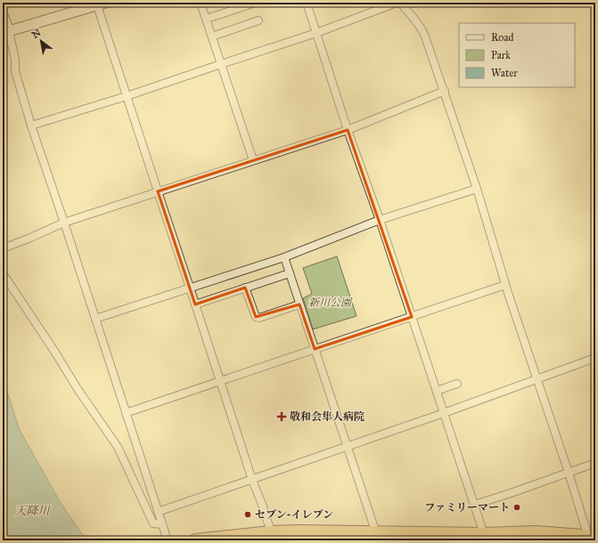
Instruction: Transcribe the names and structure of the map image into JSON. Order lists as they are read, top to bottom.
{
  "water": ["天降川"],
  "parks": ["新川公園"],
  "places": {
    "health": ["敬和会隼人病院"],
    "other": ["ファミリーマート", "セブン-イレブン"]
  },
  "legend": ["Road", "Park", "Water"],
  "north": "top left"
}
